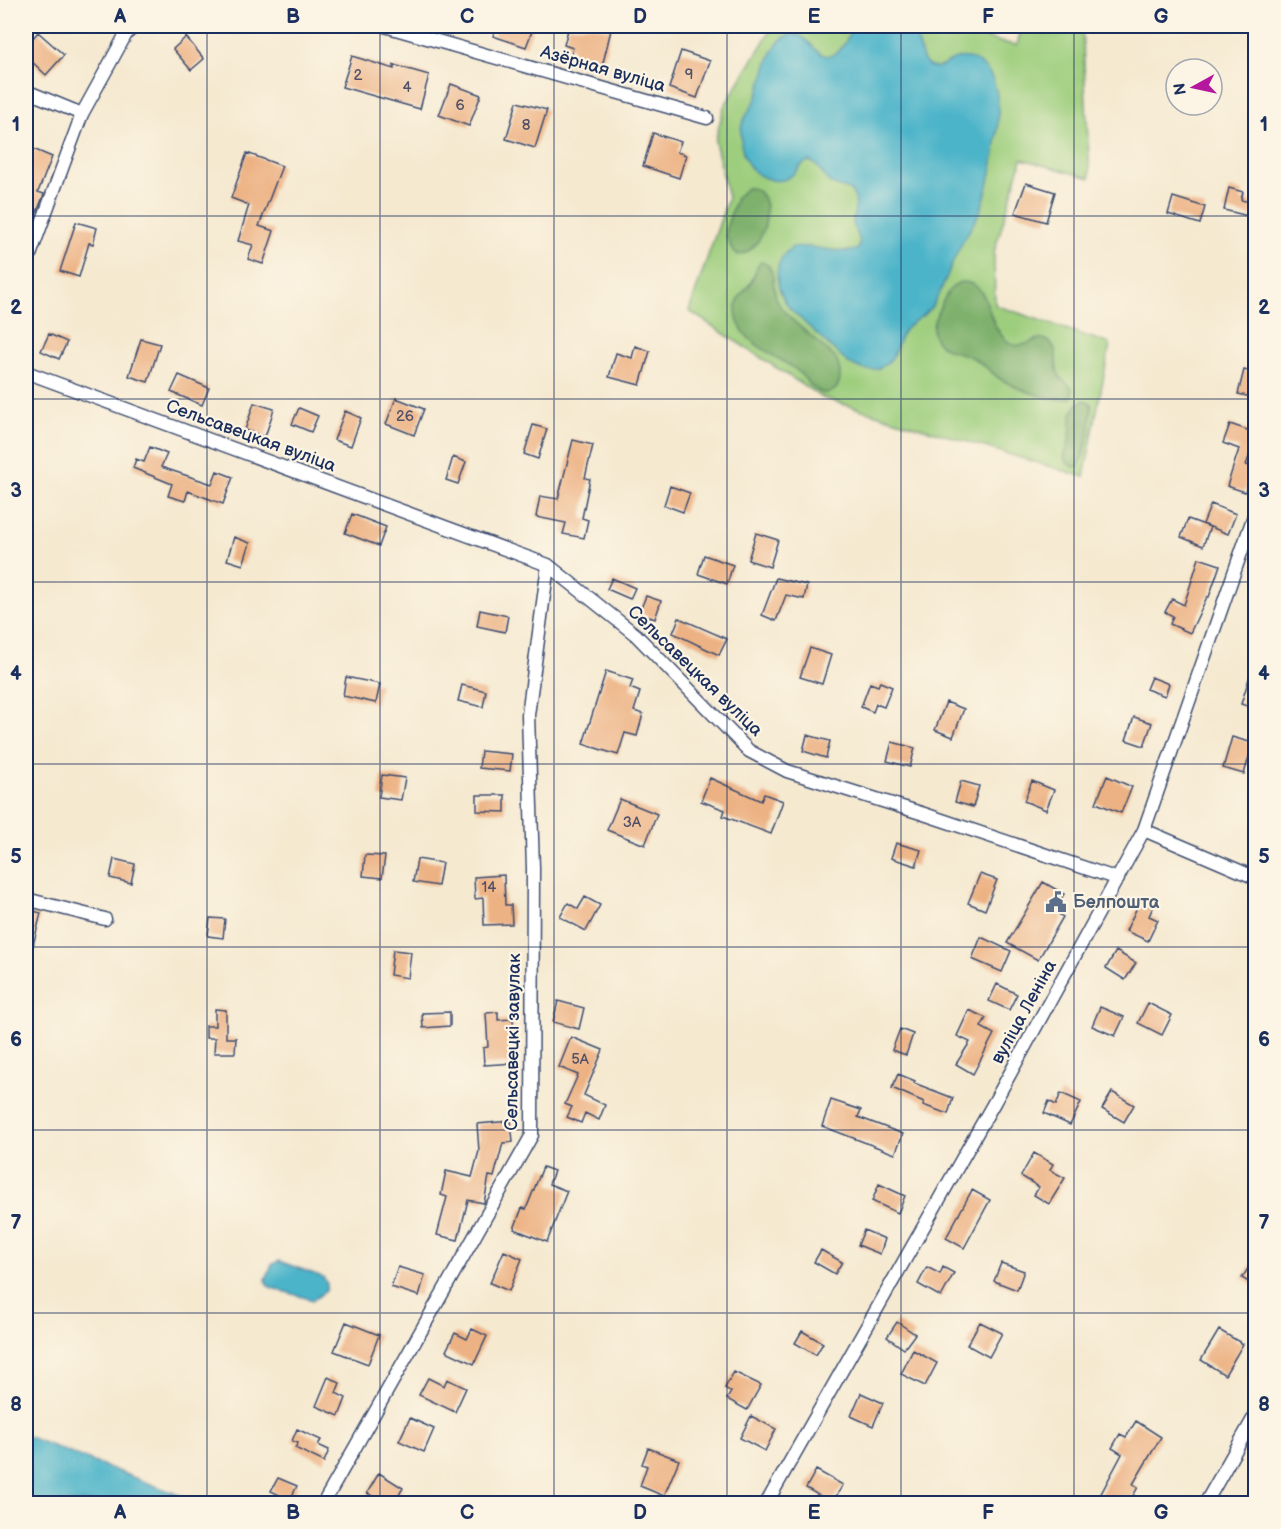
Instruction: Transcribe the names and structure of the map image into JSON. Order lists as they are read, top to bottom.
{
  "streets": {
    "street": [
      "Азёрная вуліца",
      "Сельсавецкая вуліца",
      "вуліца Леніна",
      "Сельсавецкі завулак"
    ]
  },
  "crossings": [
    ["Сельсавецкая вуліца", "вуліца Леніна"],
    ["Сельсавецкая вуліца", "Сельсавецкі завулак"]
  ],
  "places": {
    "public building": ["Белпошта"]
  },
  "house_numbers": [
    "9",
    "2",
    "4",
    "6",
    "8",
    "26",
    "3А",
    "14",
    "5А"
  ],
  "north": "left",
  "grid": {
    "columns": [
      "A",
      "B",
      "C",
      "D",
      "E",
      "F",
      "G"
    ],
    "rows": [
      "1",
      "2",
      "3",
      "4",
      "5",
      "6",
      "7",
      "8"
    ]
  }
}
